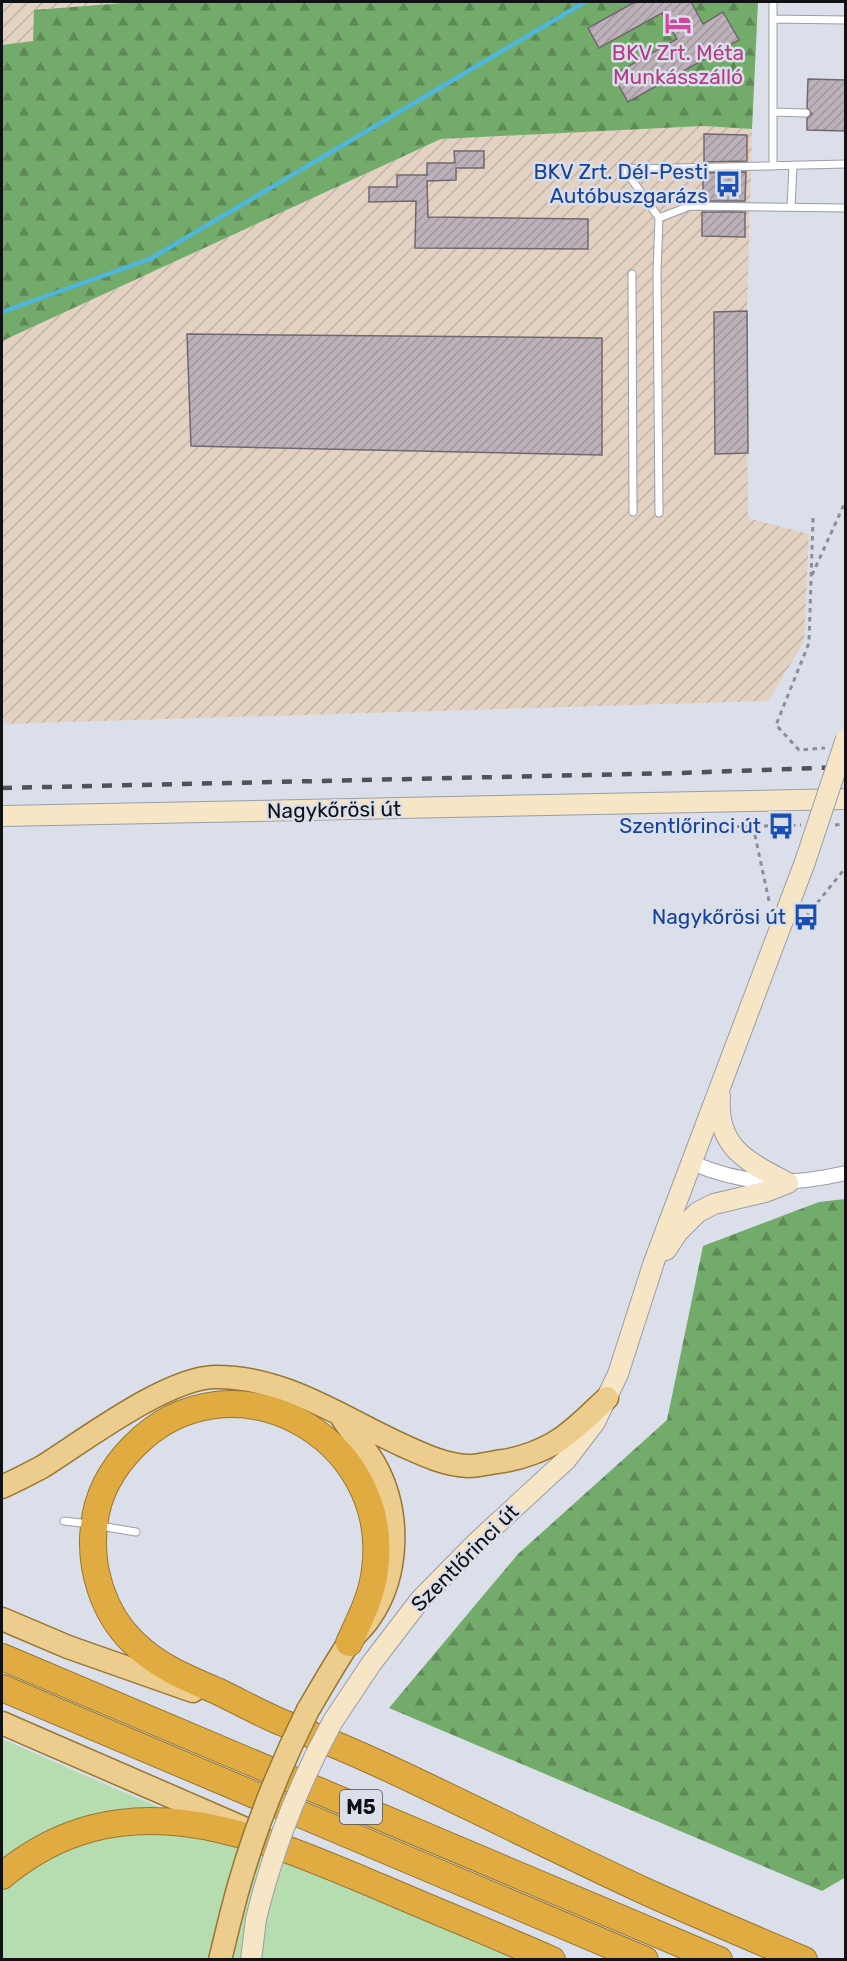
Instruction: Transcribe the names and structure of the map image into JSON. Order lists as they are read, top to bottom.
{
  "streets": {
    "highway": ["M5"],
    "main road": ["Nagykőrösi út", "Szentlőrinci út"]
  },
  "places": {
    "hotel": ["BKV Zrt. Méta Munkásszálló"],
    "bus stop": ["BKV Zrt. Dél-Pesti Autóbuszgarázs", "Szentlőrinci út", "Nagykőrösi út"]
  }
}
